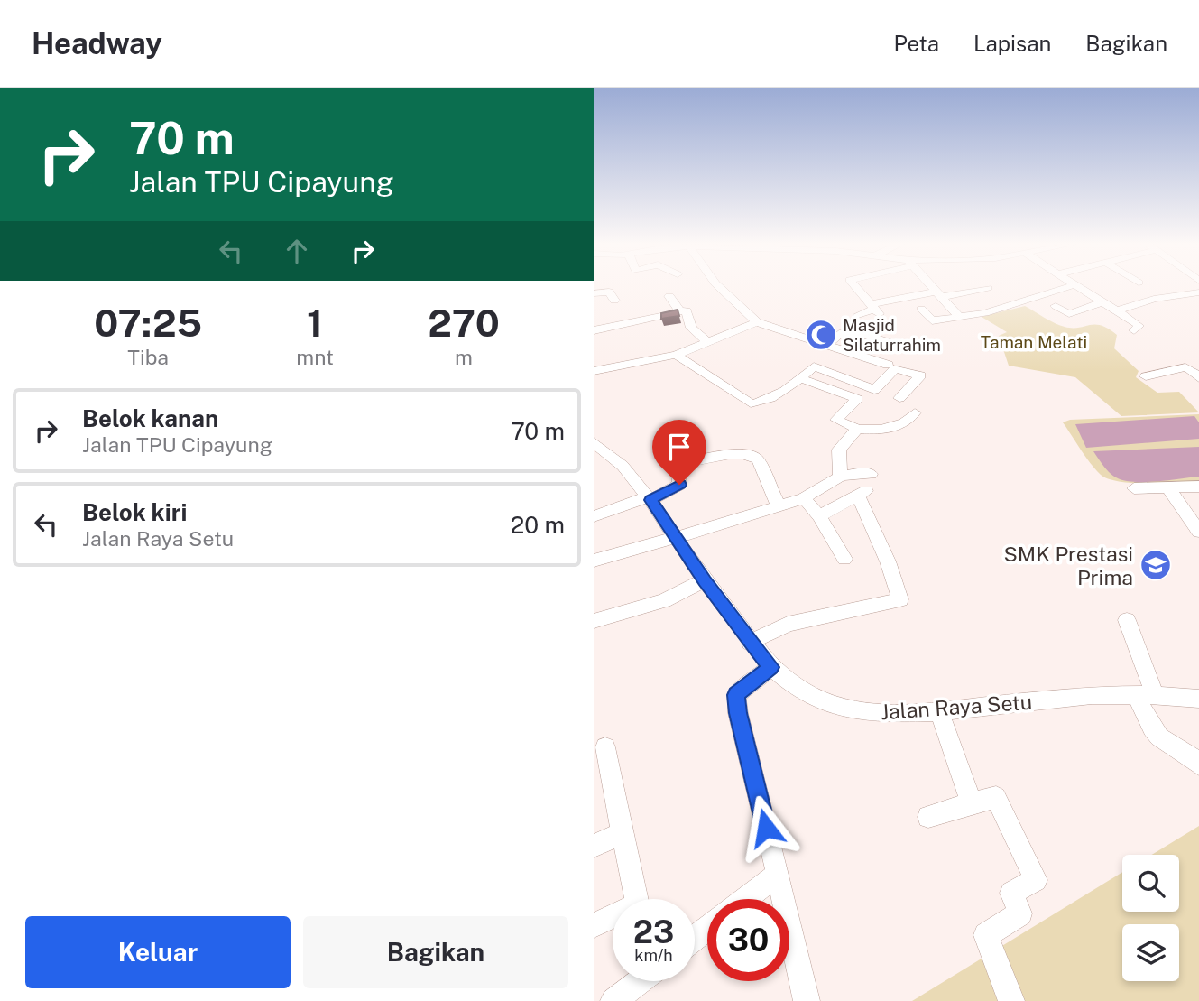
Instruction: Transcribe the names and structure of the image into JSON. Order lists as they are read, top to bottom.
{
  "streets": {
    "street": ["Jalan Raya Setu"]
  },
  "parks": ["Taman Melati"],
  "places": {
    "mosque": ["Masjid Silaturrahim"],
    "school or university": ["SMK Prestasi Prima"]
  },
  "page": {
    "header": "Headway",
    "nav": ["Peta", "Lapisan", "Bagikan"],
    "turn": ["70 m", "Jalan TPU Cipayung"],
    "eta": [
      "07:25",
      "Tiba",
      "1",
      "mnt",
      "270",
      "m"
    ],
    "list": [
      {
        "name": "Belok kanan",
        "note": "Jalan TPU Cipayung",
        "value": "70 m"
      },
      {
        "name": "Belok kiri",
        "note": "Jalan Raya Setu",
        "value": "20 m"
      }
    ],
    "speed": "23 km/h",
    "limit": "30",
    "buttons": ["Keluar", "Bagikan"]
  }
}
